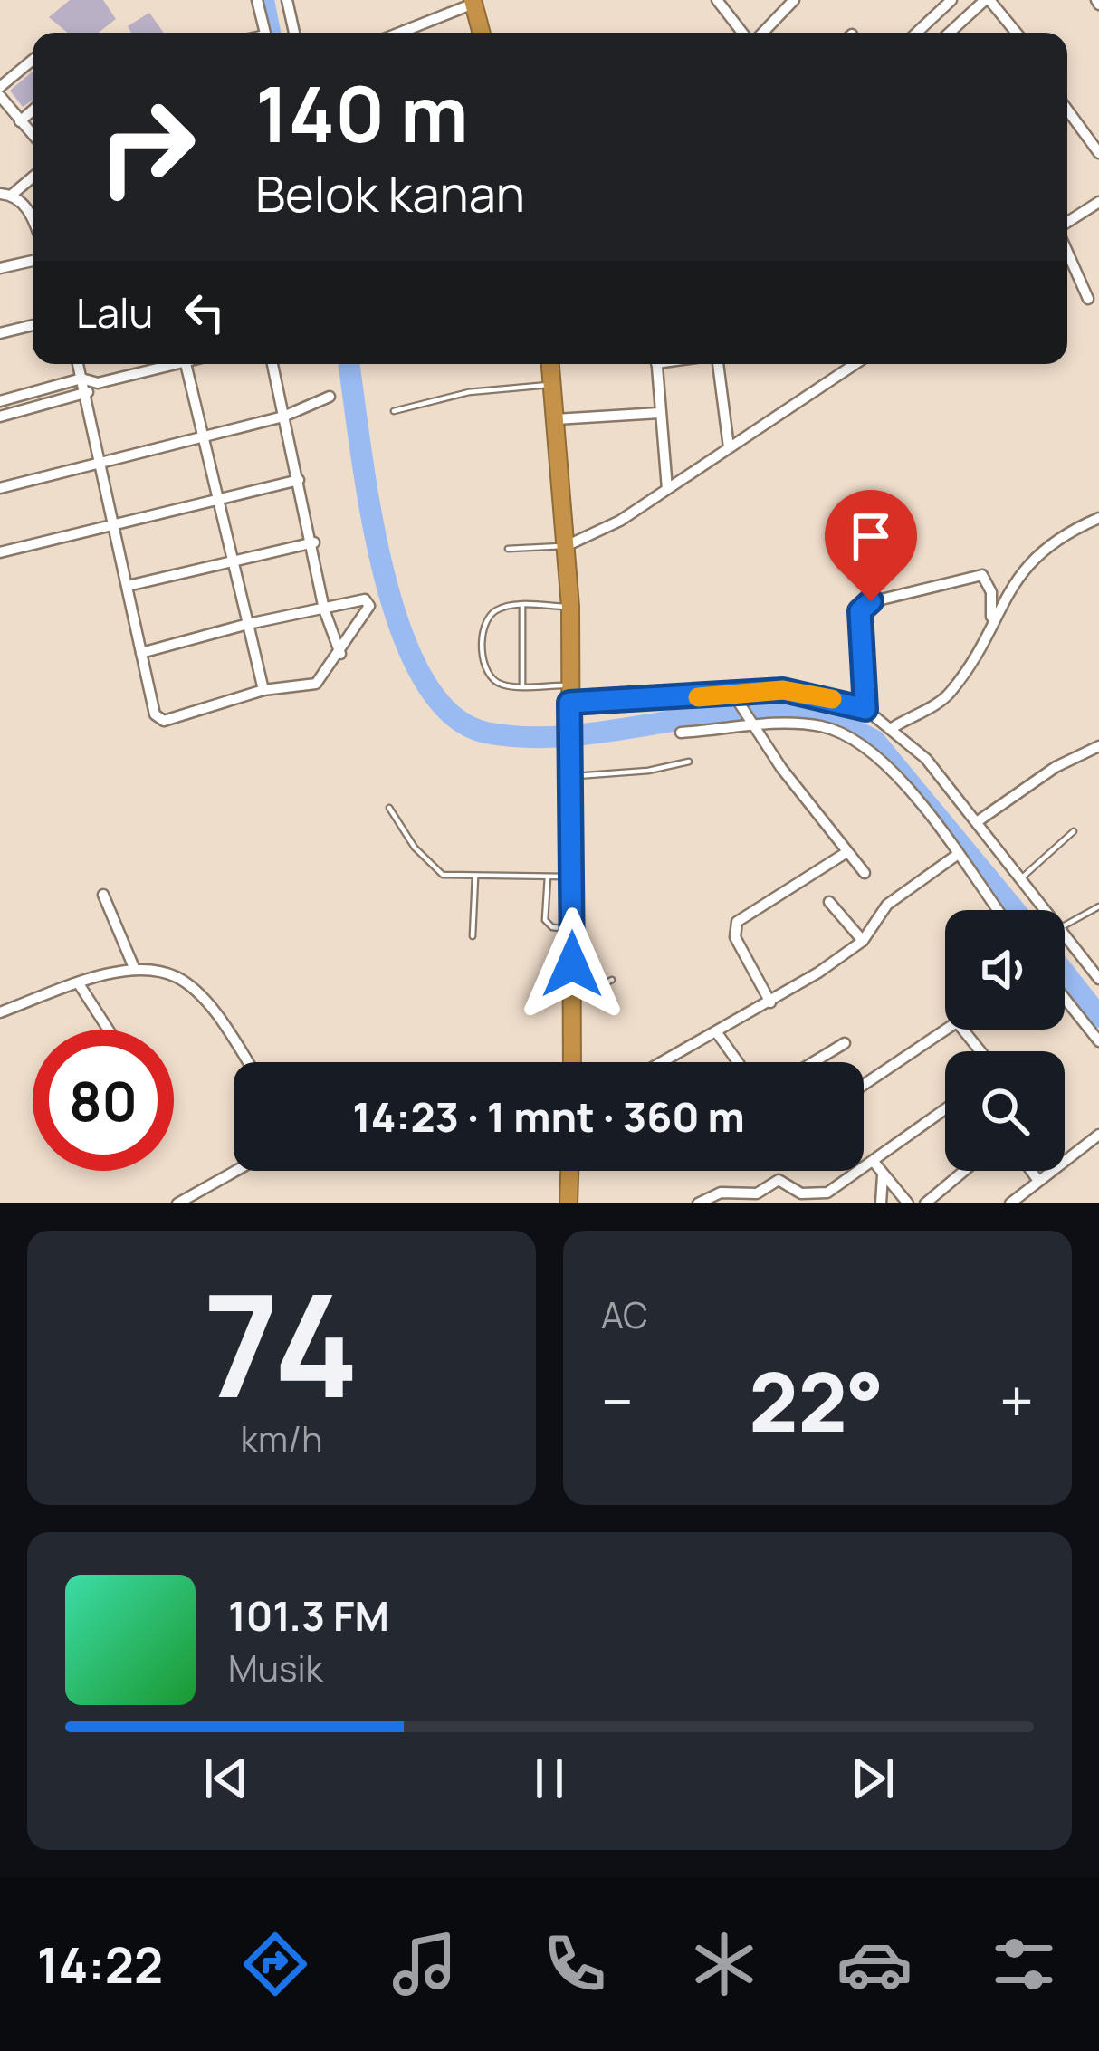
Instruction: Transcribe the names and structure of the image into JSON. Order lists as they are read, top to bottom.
{
  "page": {
    "turn": ["140 m", "Belok kanan"],
    "then": "Lalu",
    "limit": "80",
    "trip": "14:23 · 1 mnt · 360 m",
    "tile": [
      ["74", "km/h"],
      "AC"
    ],
    "heat": ["−", "22°", "+"],
    "song": ["101.3 FM", "Musik"],
    "tabs": "14:22"
  }
}
